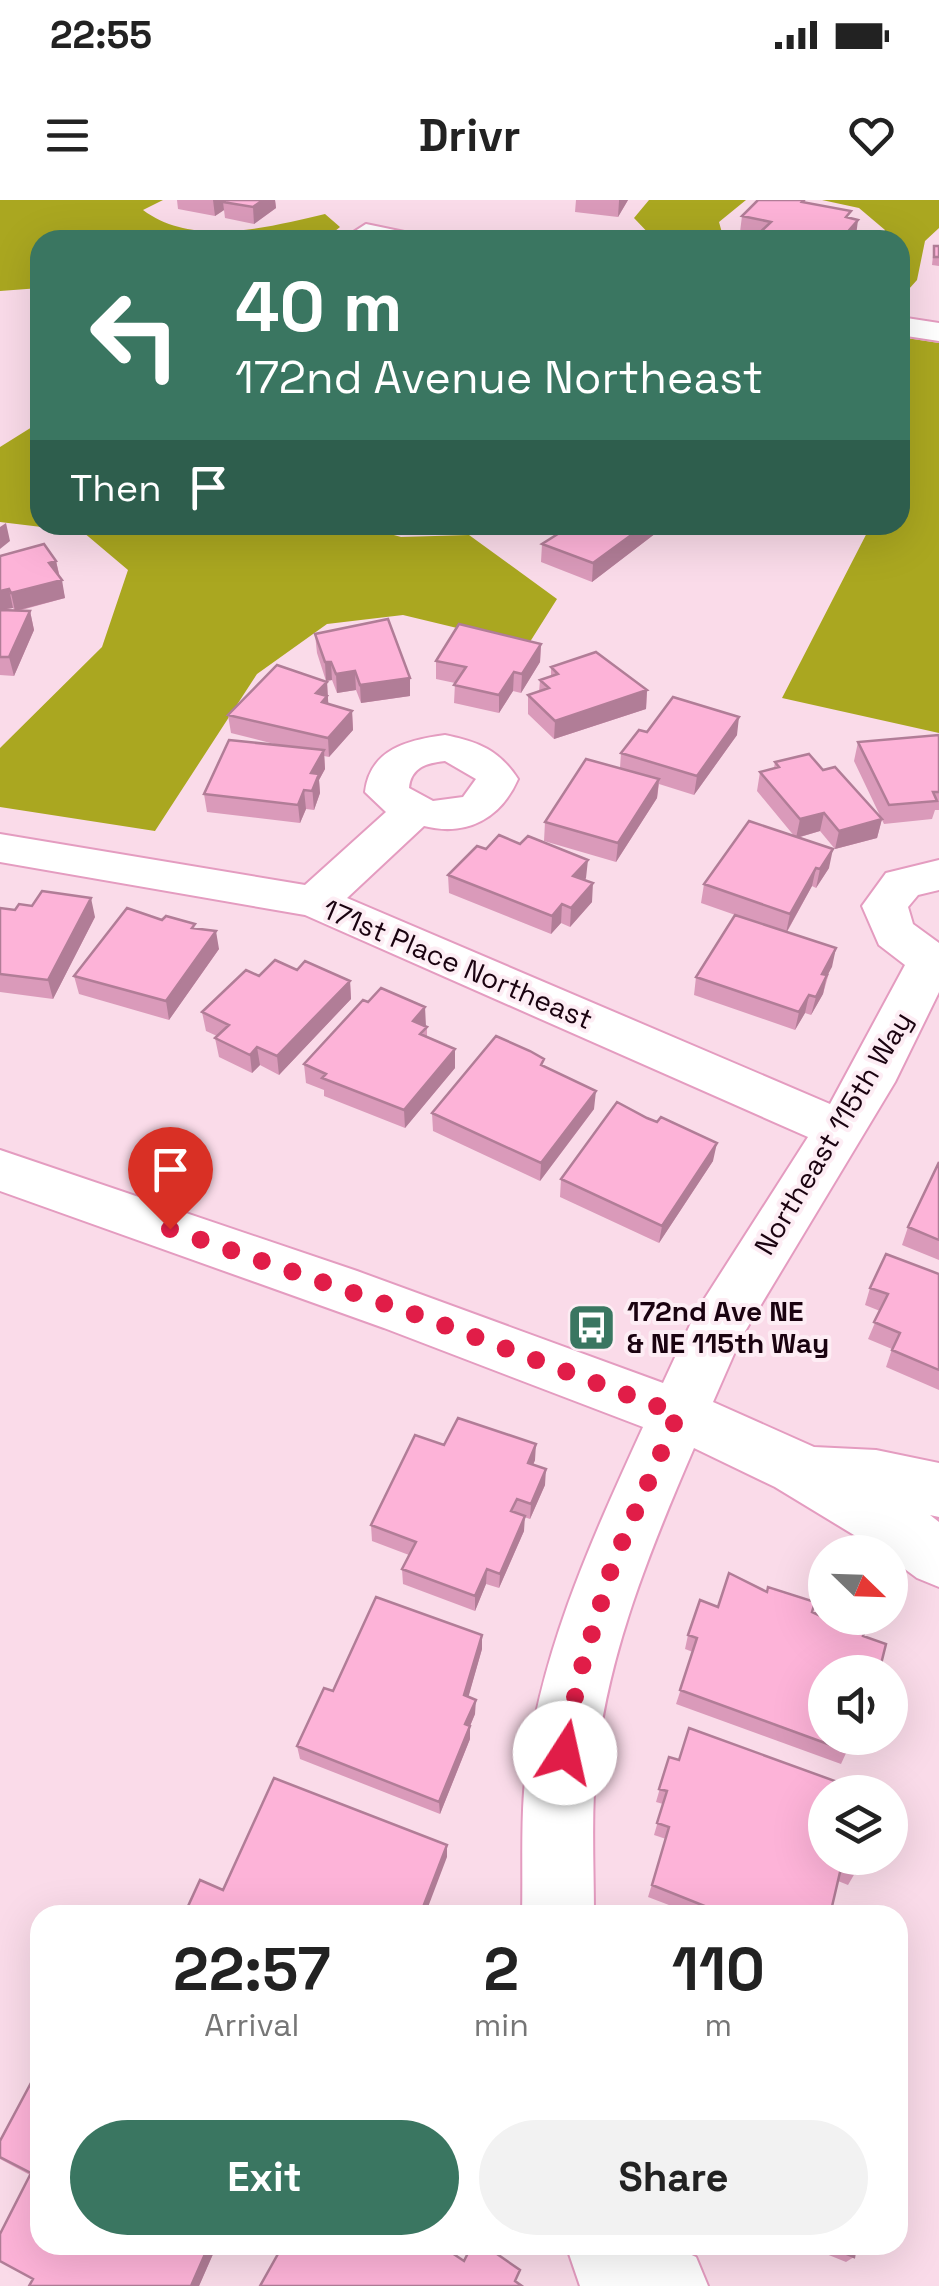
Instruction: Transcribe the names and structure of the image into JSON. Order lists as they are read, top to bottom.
{
  "streets": {
    "street": ["171st Place Northeast", "Northeast 115th Way"]
  },
  "crossings": [
    ["171st Place Northeast", "Northeast 115th Way"]
  ],
  "places": {
    "bus stop": ["172nd Ave NE & NE 115th Way"]
  },
  "north": "bottom right",
  "page": {
    "status": "22:55",
    "header": "Drivr",
    "turn": ["40 m", "172nd Avenue Northeast"],
    "then": "Then",
    "eta": [
      "22:57",
      "Arrival",
      "2",
      "min",
      "110",
      "m"
    ],
    "buttons": ["Exit", "Share"]
  }
}
